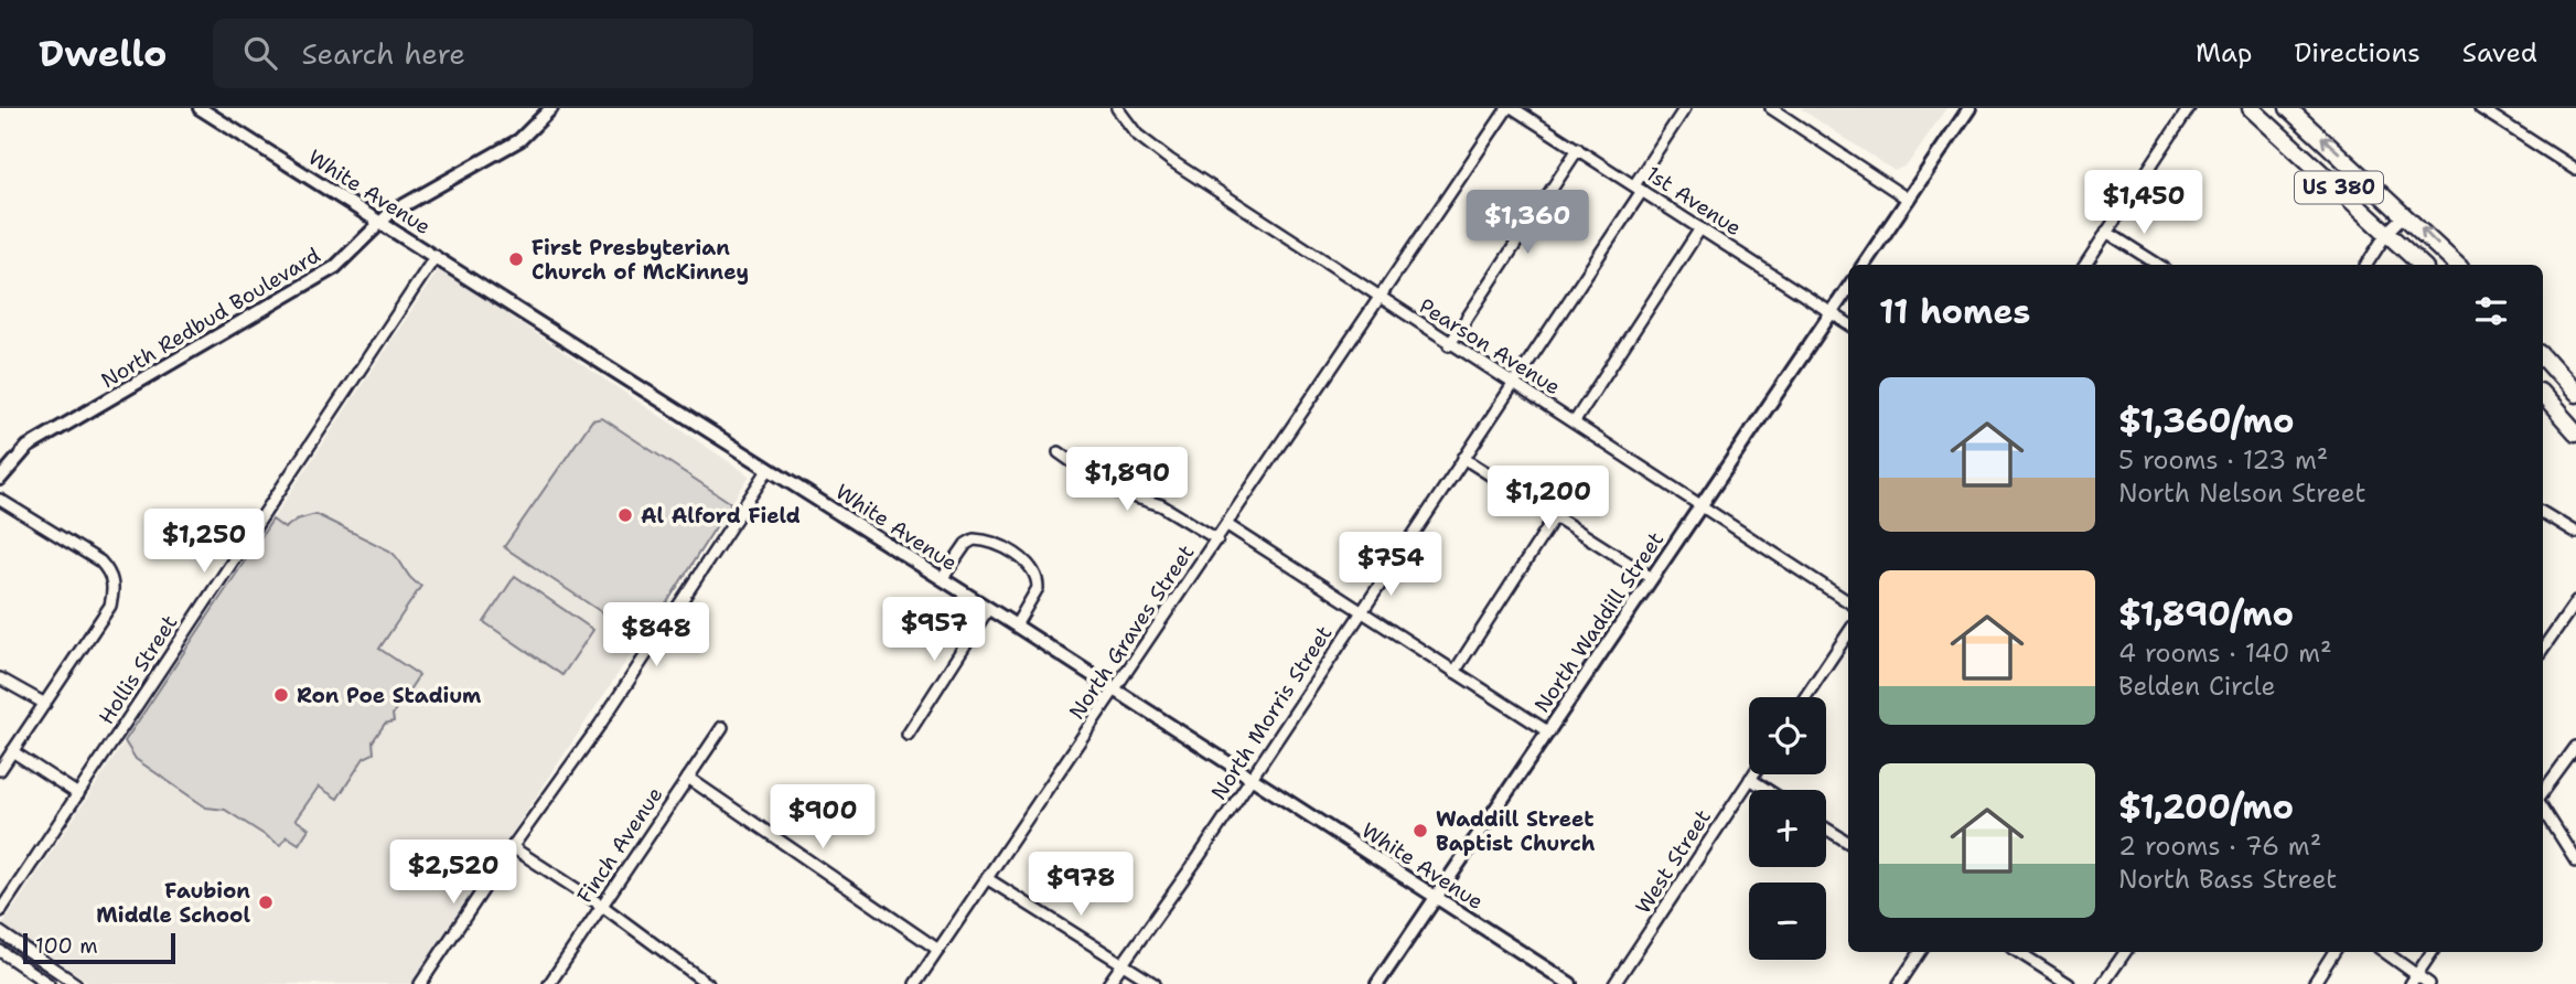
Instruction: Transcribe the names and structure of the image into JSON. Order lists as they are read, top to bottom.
{
  "streets": {
    "highway": ["US 380"],
    "street": [
      "White Avenue",
      "1st Avenue",
      "North Redbud Boulevard",
      "Pearson Avenue",
      "North Waddill Street",
      "North Graves Street",
      "Hollis Street",
      "North Morris Street",
      "Finch Avenue",
      "West Street"
    ]
  },
  "crossings": [
    ["White Avenue", "North Redbud Boulevard"],
    ["White Avenue", "North Waddill Street"],
    ["White Avenue", "North Graves Street"],
    ["White Avenue", "Hollis Street"],
    ["White Avenue", "North Morris Street"],
    ["1st Avenue", "North Waddill Street"],
    ["1st Avenue", "North Graves Street"],
    ["1st Avenue", "North Morris Street"],
    ["Pearson Avenue", "North Waddill Street"],
    ["Pearson Avenue", "North Graves Street"],
    ["Pearson Avenue", "North Morris Street"]
  ],
  "places": [
    "First Presbyterian Church of McKinney",
    "Al Alford Field",
    "Ron Poe Stadium",
    "Waddill Street Baptist Church",
    "Faubion Middle School"
  ],
  "scale_bar": "100 m",
  "page": {
    "header": "Dwello",
    "search": "Search here",
    "nav": ["Map", "Directions", "Saved"],
    "price": [
      "$1,450",
      "$1,360",
      "$1,890",
      "$1,200",
      "$1,250",
      "$754",
      "$957",
      "$848",
      "$900",
      "$2,520",
      "$978"
    ],
    "heading": "11 homes",
    "list": [
      {
        "name": "$1,360/mo",
        "note": "5 rooms · 123 m² · North Nelson Street"
      },
      {
        "name": "$1,890/mo",
        "note": "4 rooms · 140 m² · Belden Circle"
      },
      {
        "name": "$1,200/mo",
        "note": "2 rooms · 76 m² · North Bass Street"
      }
    ],
    "map_buttons": ["+", "−"],
    "scale": "100 m"
  }
}
